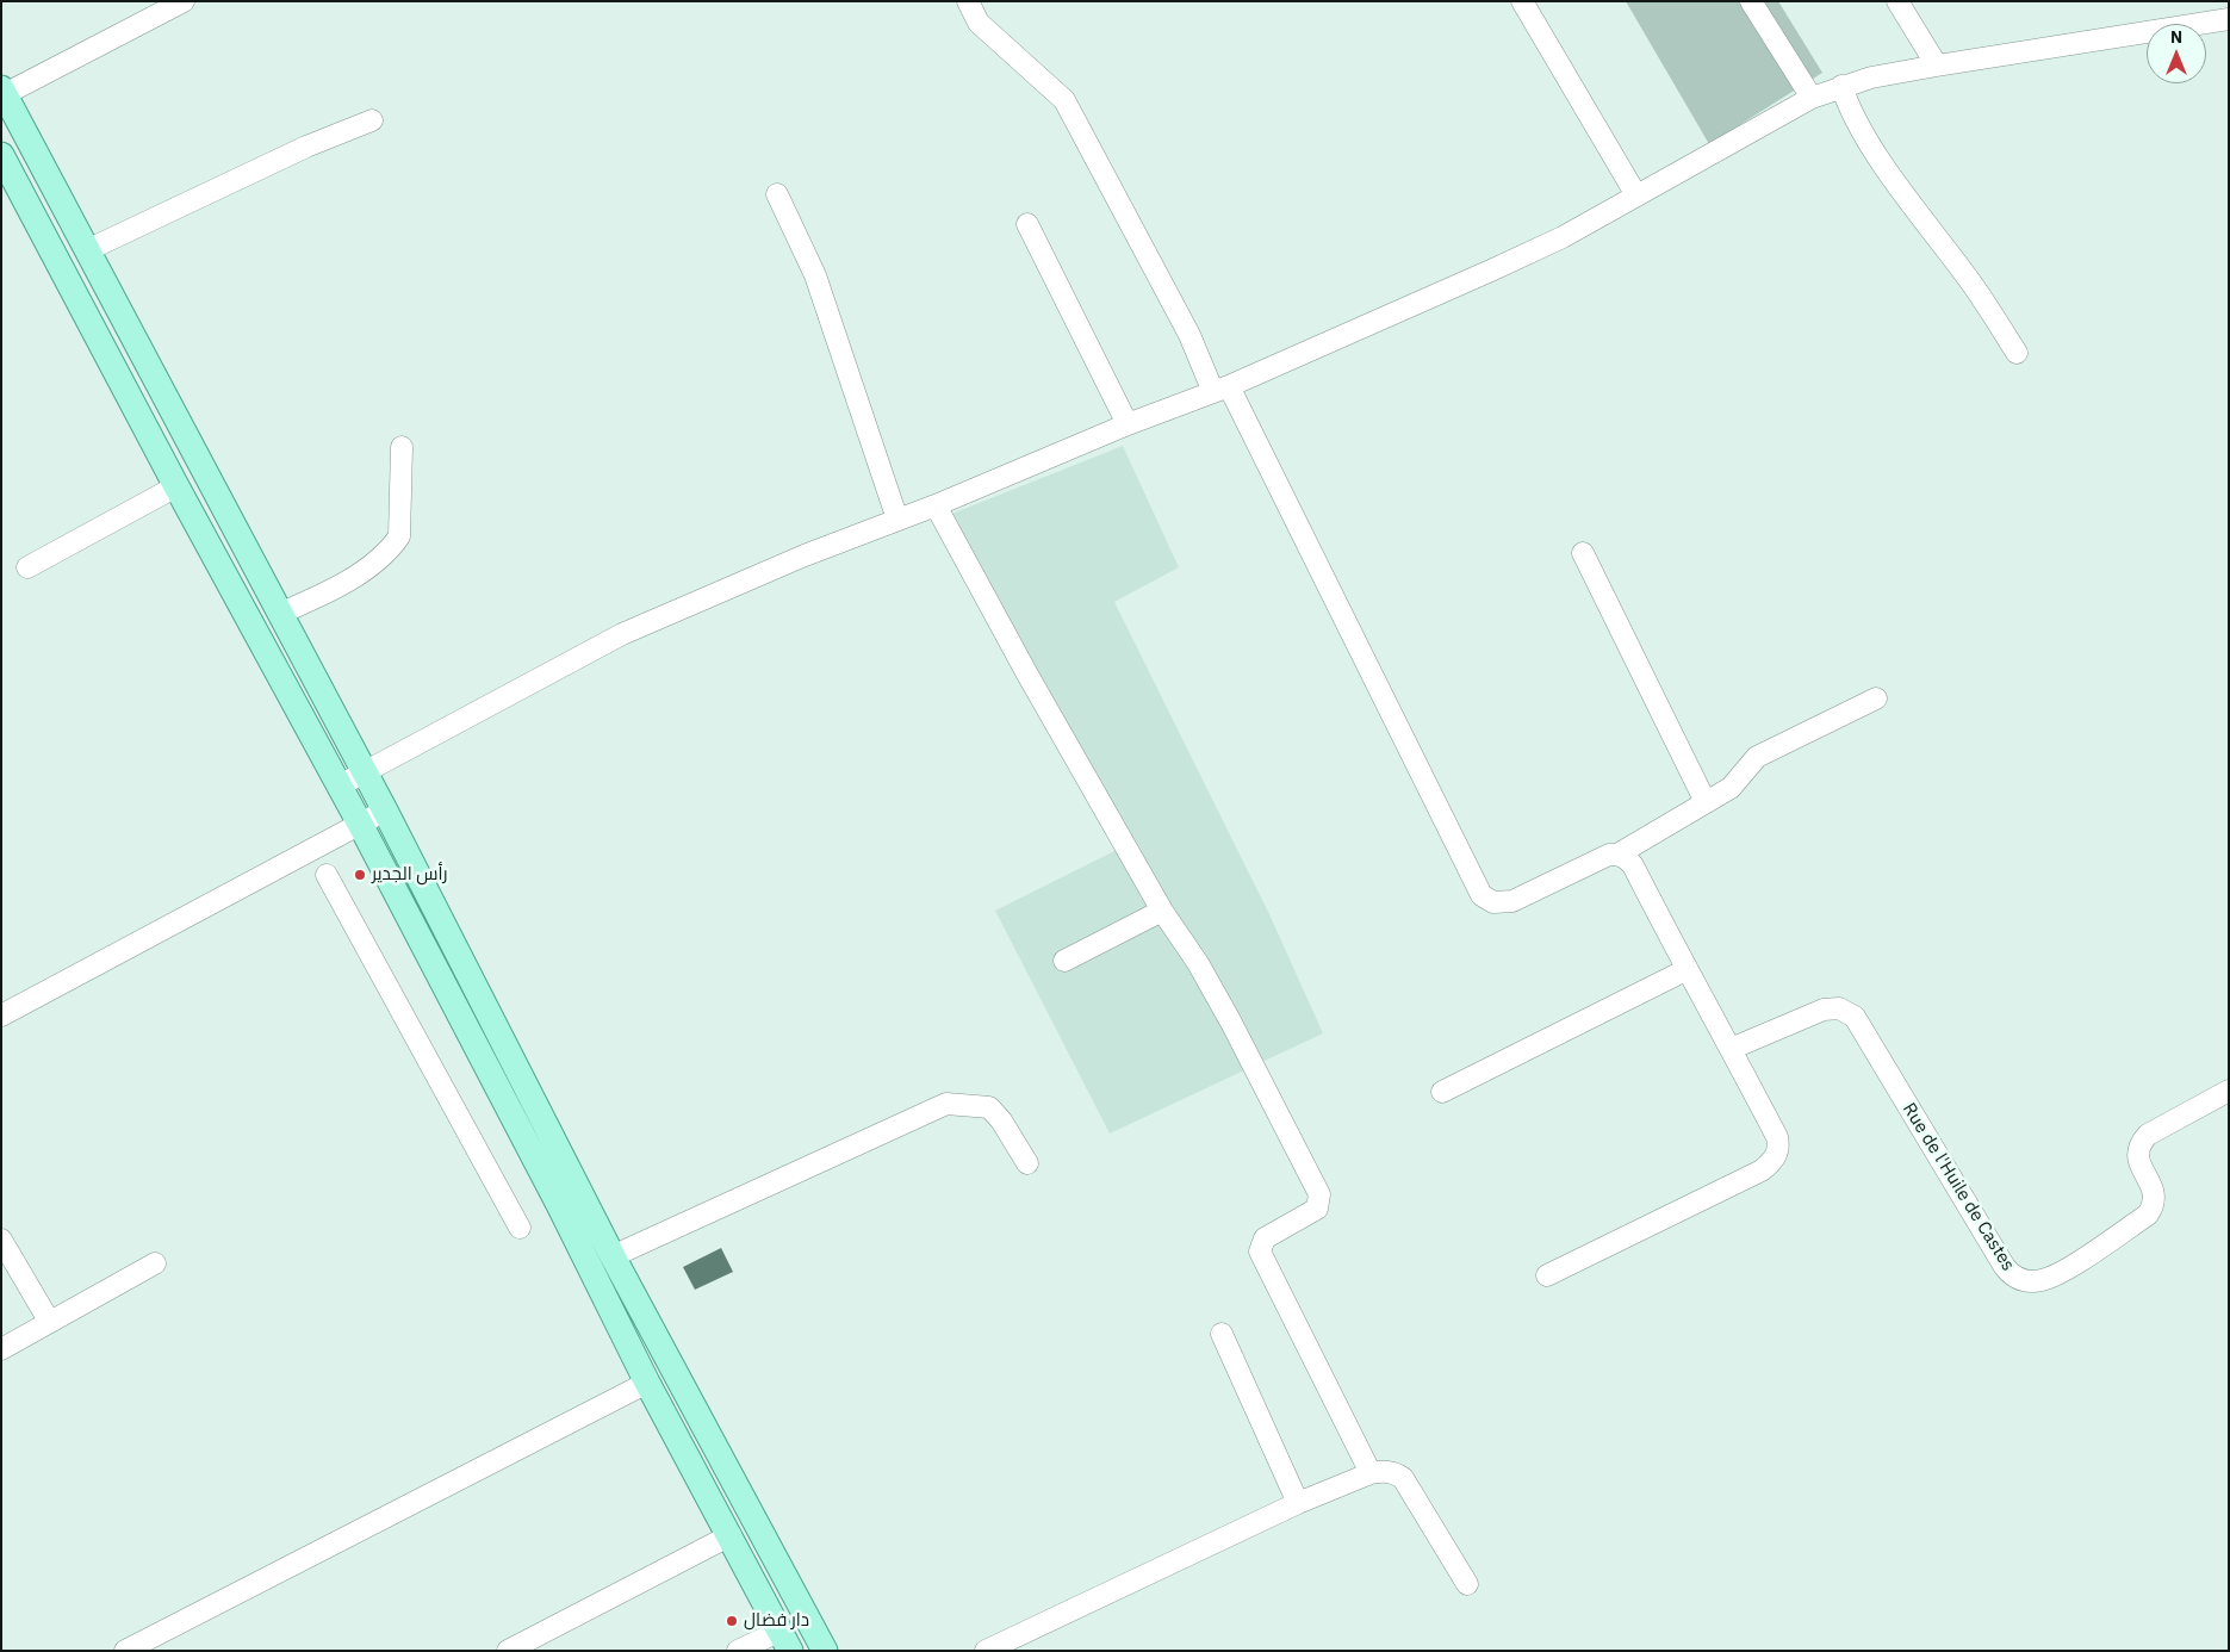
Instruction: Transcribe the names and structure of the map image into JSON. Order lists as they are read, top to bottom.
{
  "streets": {
    "street": ["Rue de l'Huile de Castes"]
  },
  "places": ["رأس الجدير", "دار فضال"],
  "north": "top"
}
